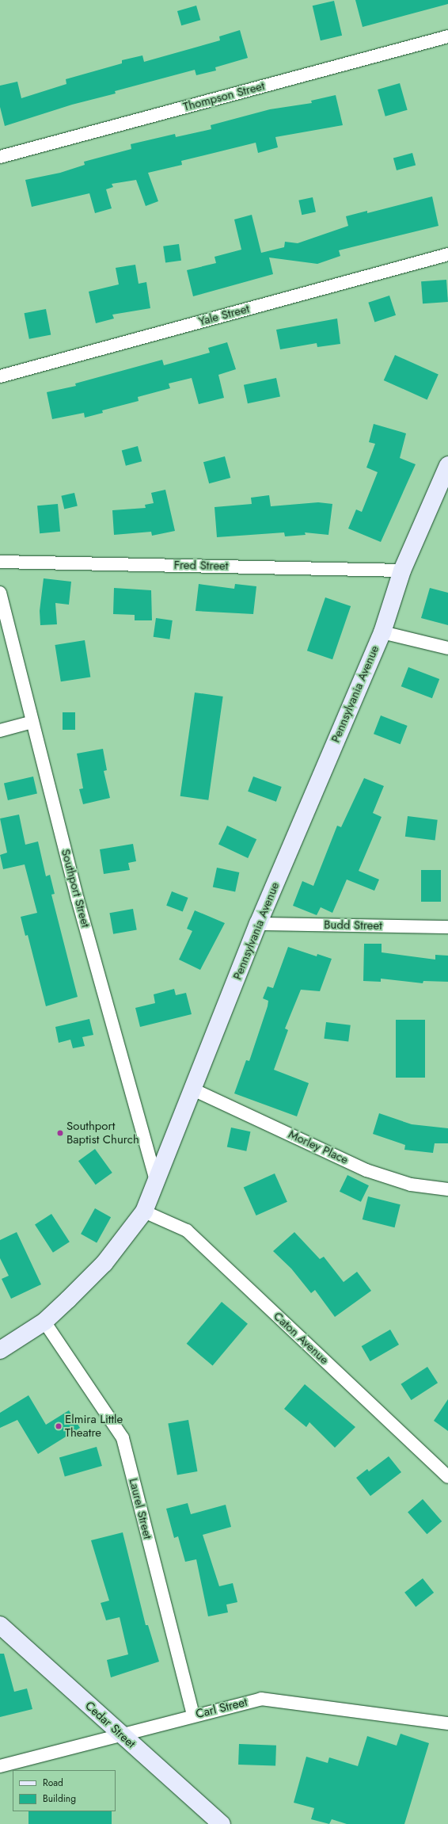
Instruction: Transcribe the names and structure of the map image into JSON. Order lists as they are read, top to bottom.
{
  "streets": {
    "main road": ["Pennsylvania Avenue", "Cedar Street"],
    "street": [
      "Thompson Street",
      "Yale Street",
      "Fred Street",
      "Southport Street",
      "Budd Street",
      "Morley Place",
      "Caton Avenue",
      "Laurel Street",
      "Carl Street"
    ]
  },
  "crossings": [
    ["Fred Street", "Pennsylvania Avenue"],
    ["Pennsylvania Avenue", "Southport Street"],
    ["Pennsylvania Avenue", "Budd Street"],
    ["Pennsylvania Avenue", "Morley Place"],
    ["Pennsylvania Avenue", "Caton Avenue"],
    ["Pennsylvania Avenue", "Laurel Street"],
    ["Laurel Street", "Carl Street"],
    ["Carl Street", "Cedar Street"]
  ],
  "places": ["Southport Baptist Church", "Elmira Little Theatre"],
  "legend": ["Road", "Building"]
}
